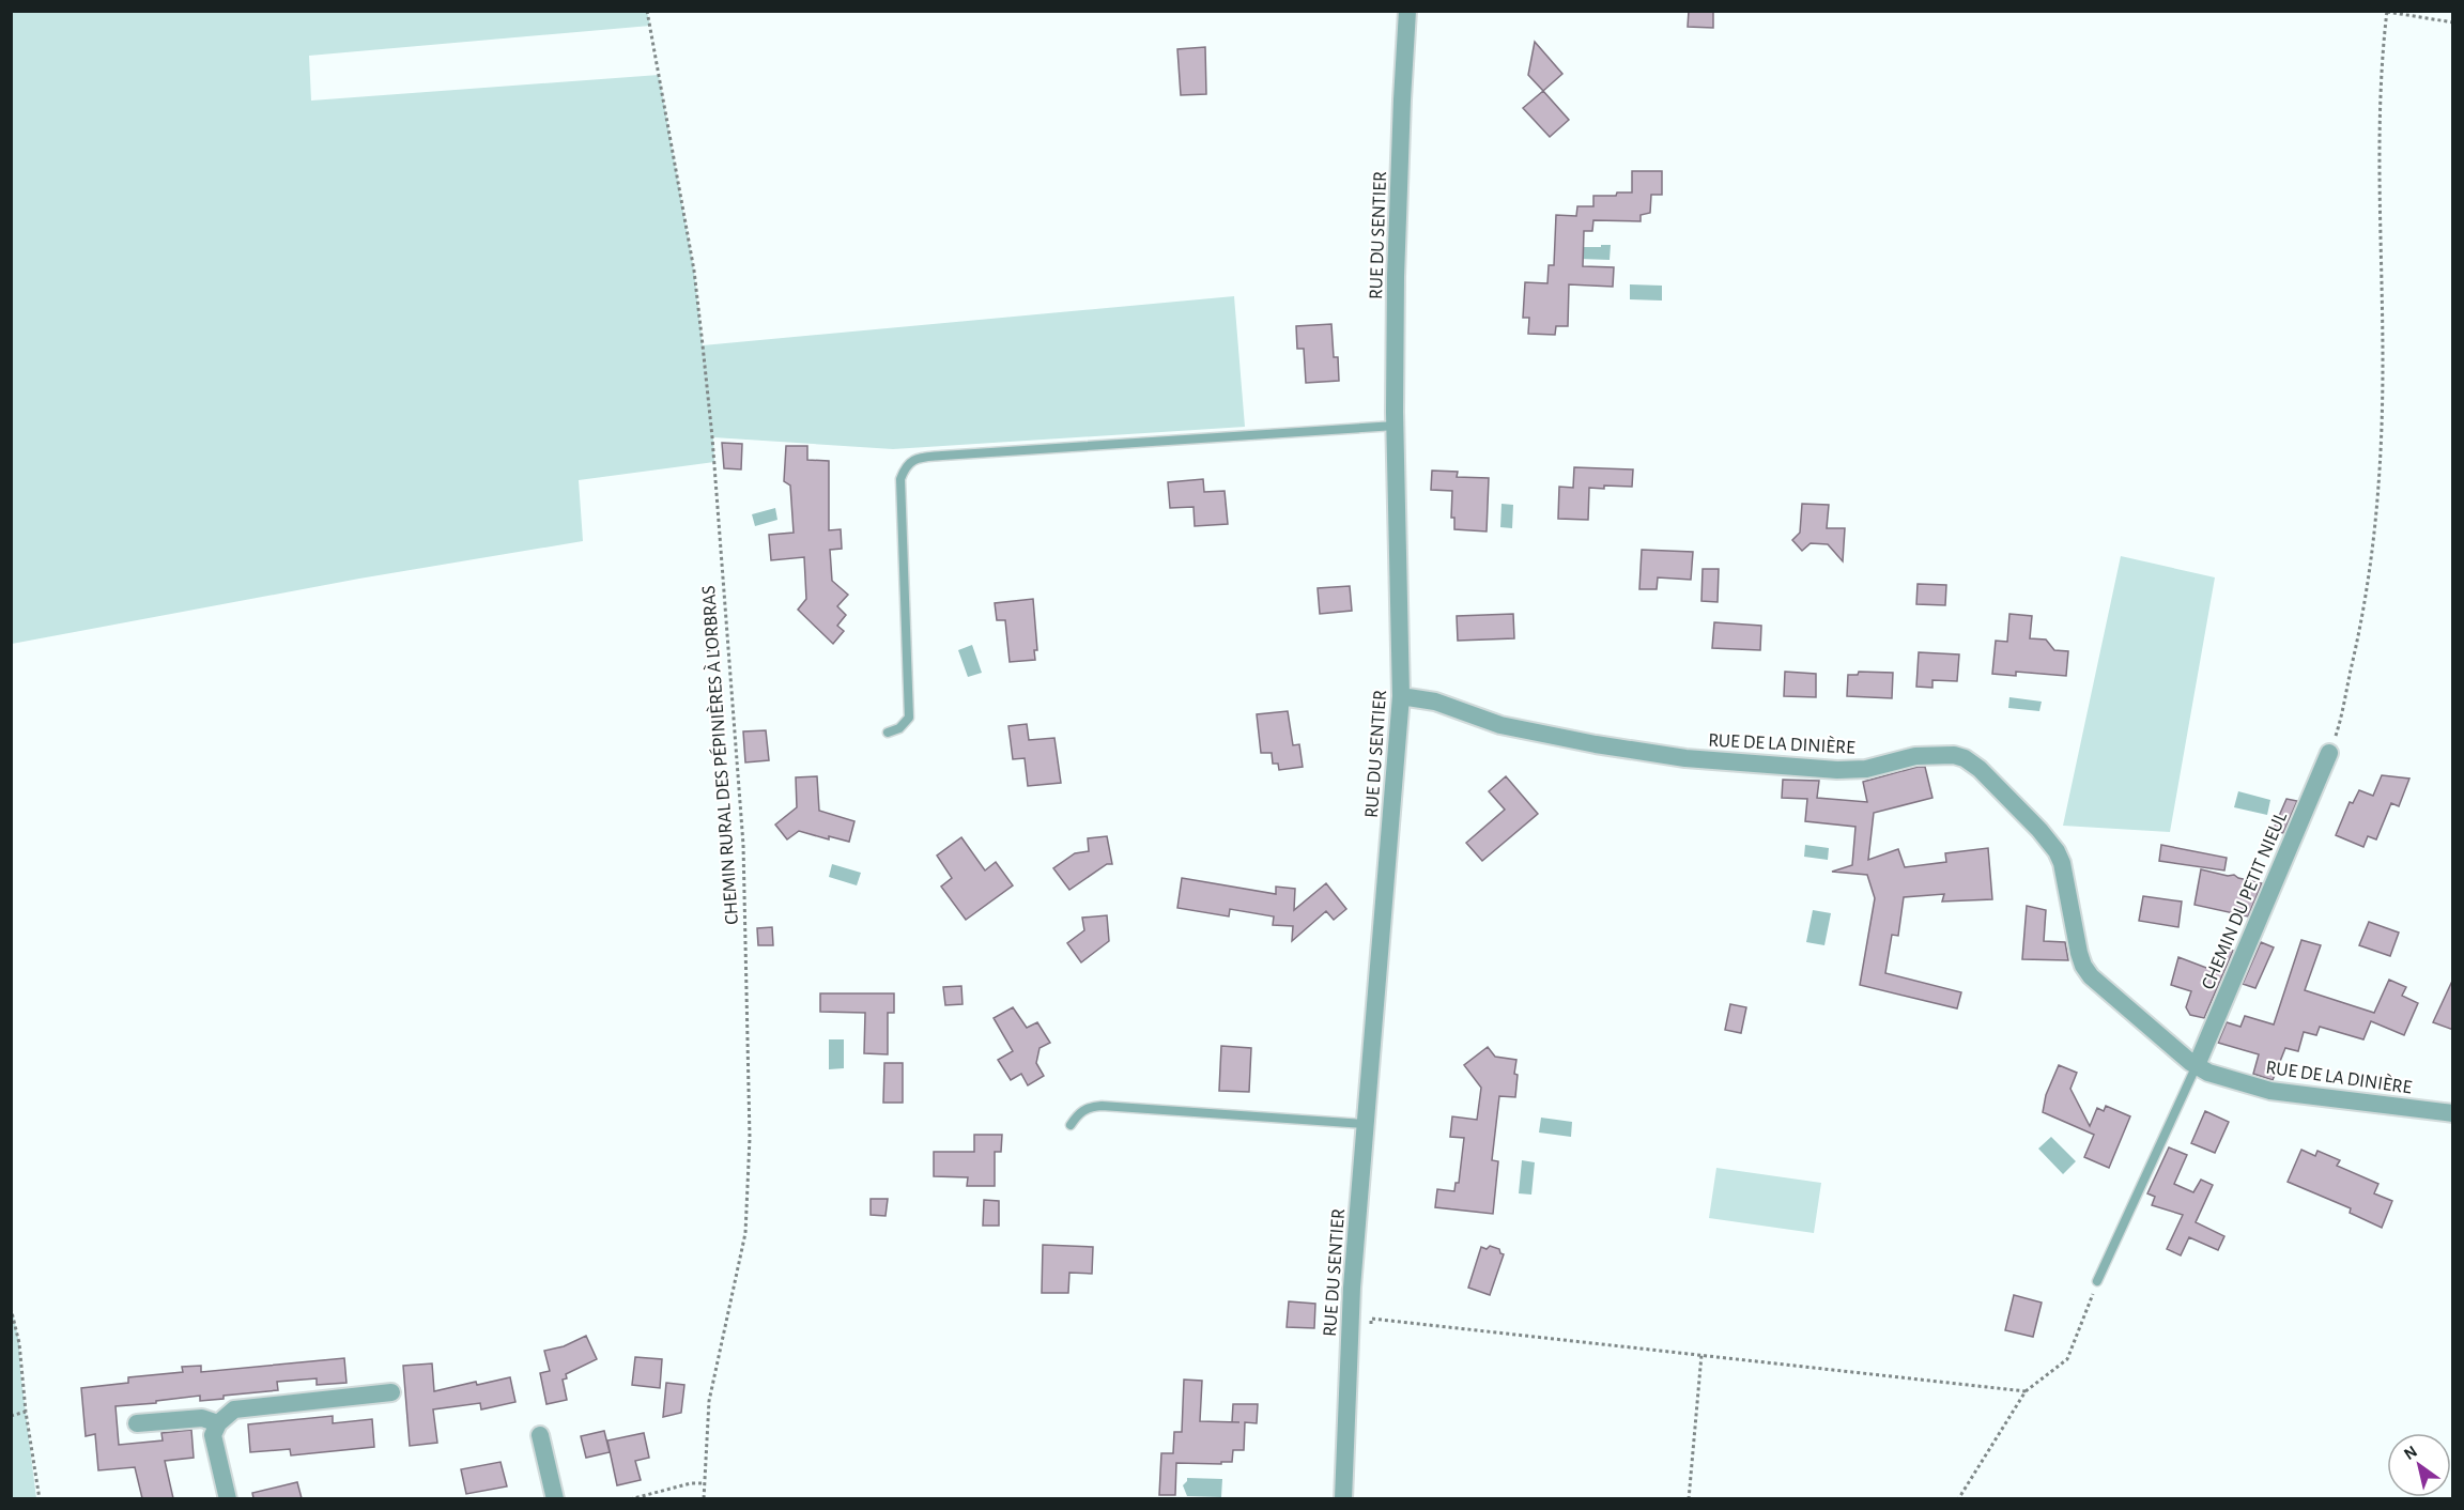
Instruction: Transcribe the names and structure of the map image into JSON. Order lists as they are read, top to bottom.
{
  "streets": {
    "street": ["RUE DU SENTIER", "RUE DE LA DINIÈRE", "CHEMIN DU PETIT NIEUL"],
    "path": ["CHEMIN RURAL DES PÉPINIÈRES À L’ORBRAS"]
  },
  "crossings": [
    ["RUE DU SENTIER", "RUE DE LA DINIÈRE"],
    ["RUE DE LA DINIÈRE", "CHEMIN DU PETIT NIEUL"]
  ],
  "north": "top left"
}
